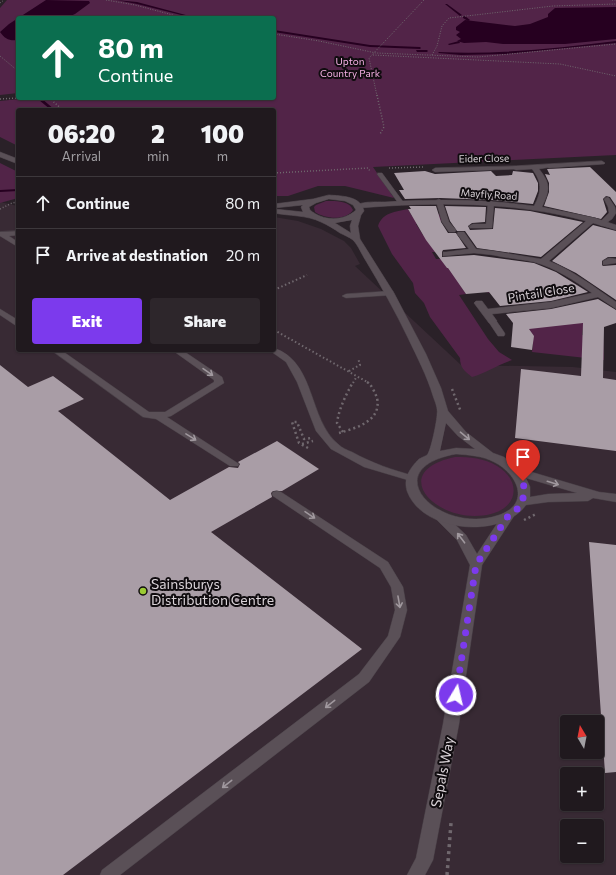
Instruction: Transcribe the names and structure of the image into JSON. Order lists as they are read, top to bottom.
{
  "streets": {
    "street": [
      "Eider Close",
      "Mayfly Road",
      "Pintail Close",
      "Sepals Way"
    ]
  },
  "parks": ["Upton Country Park"],
  "places": ["Sainsburys Distribution Centre"],
  "north": "top",
  "page": {
    "turn": ["80 m", "Continue"],
    "eta": [
      "06:20",
      "Arrival",
      "2",
      "min",
      "100",
      "m"
    ],
    "list": [
      {
        "name": "Continue",
        "value": "80 m"
      },
      {
        "name": "Arrive at destination",
        "value": "20 m"
      }
    ],
    "buttons": ["Exit", "Share"],
    "map_buttons": ["+", "−"]
  }
}
